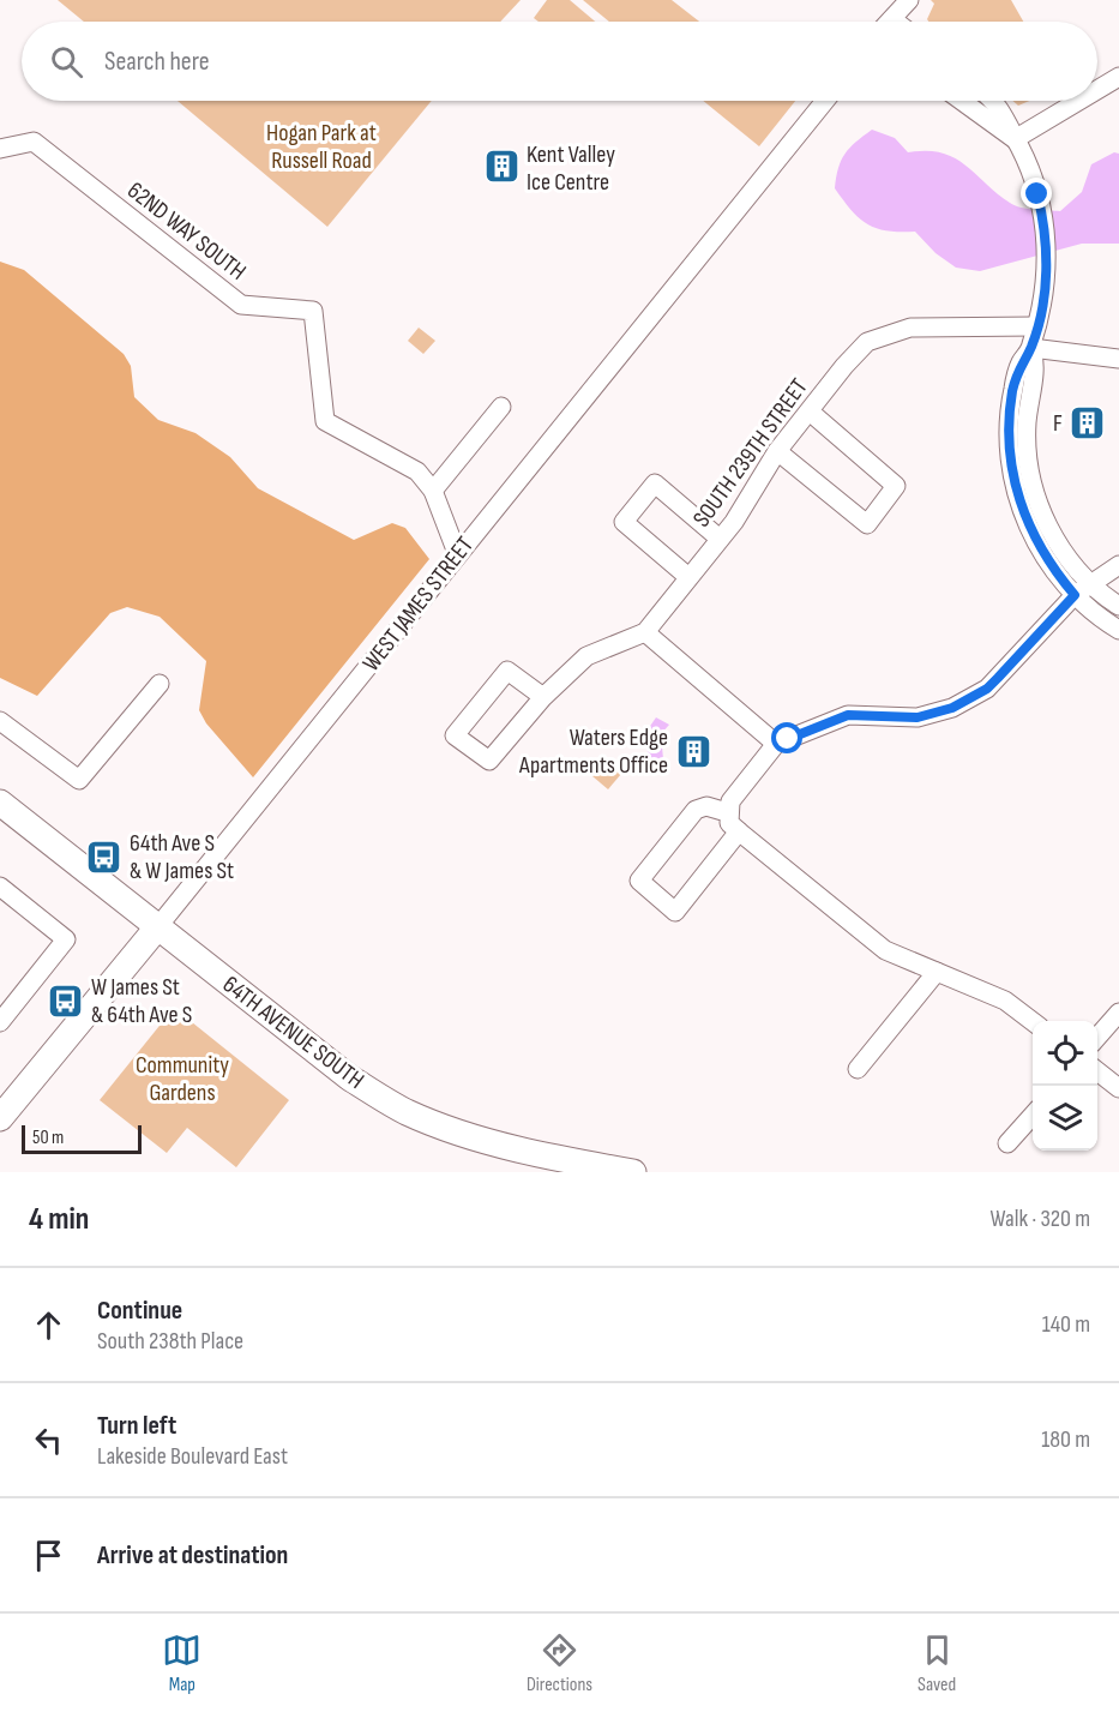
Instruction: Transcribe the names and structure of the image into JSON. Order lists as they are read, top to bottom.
{
  "streets": {
    "street": [
      "62ND WAY SOUTH",
      "SOUTH 239TH STREET",
      "WEST JAMES STREET",
      "64TH AVENUE SOUTH"
    ]
  },
  "crossings": [
    ["62ND WAY SOUTH", "WEST JAMES STREET"],
    ["WEST JAMES STREET", "64TH AVENUE SOUTH"]
  ],
  "parks": ["Hogan Park at Russell Road", "Community Gardens"],
  "places": {
    "building": ["Kent Valley Ice Centre", "F", "Waters Edge Apartments Office"],
    "bus stop": ["64th Ave S & W James St", "W James St & 64th Ave S"]
  },
  "scale_bar": "50 m",
  "page": {
    "search": "Search here",
    "scale": "50 m",
    "heading": ["4 min", "Walk · 320 m"],
    "list": [
      ["Continue", "South 238th Place", "140 m"],
      ["Turn left", "Lakeside Boulevard East", "180 m"],
      "Arrive at destination"
    ],
    "nav": ["Map", "Directions", "Saved"]
  }
}
